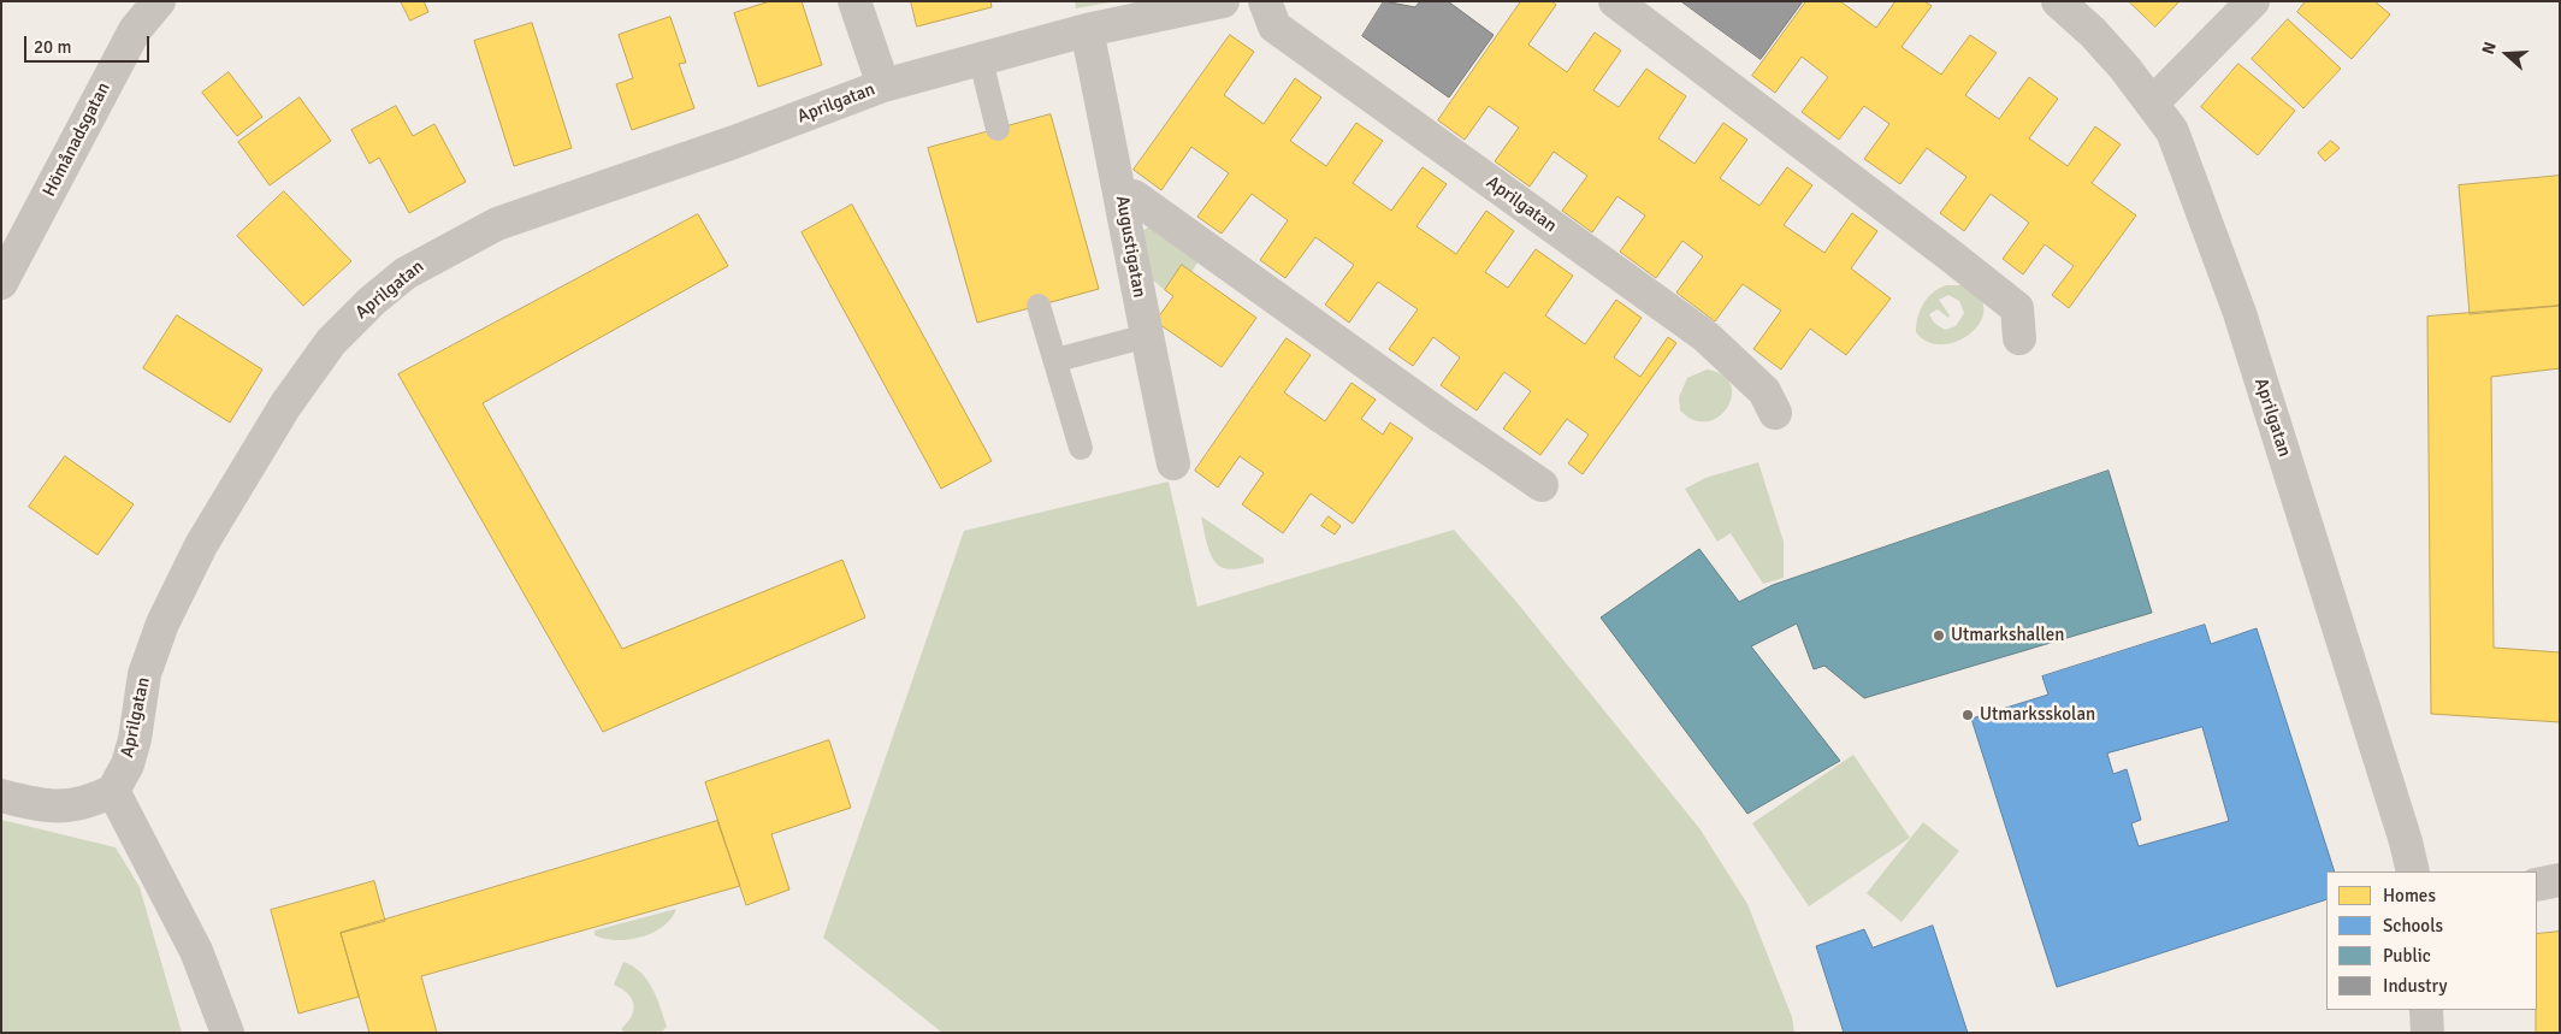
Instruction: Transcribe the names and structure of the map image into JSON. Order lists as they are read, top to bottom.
{
  "streets": {
    "street": ["Aprilgatan", "Hömånadsgatan", "Augustigatan"]
  },
  "crossings": [
    ["Aprilgatan", "Augustigatan"]
  ],
  "places": ["Utmarkshallen", "Utmarksskolan"],
  "legend": [
    "Homes",
    "Schools",
    "Public",
    "Industry"
  ],
  "scale_bar": "20 m",
  "north": "left"
}
